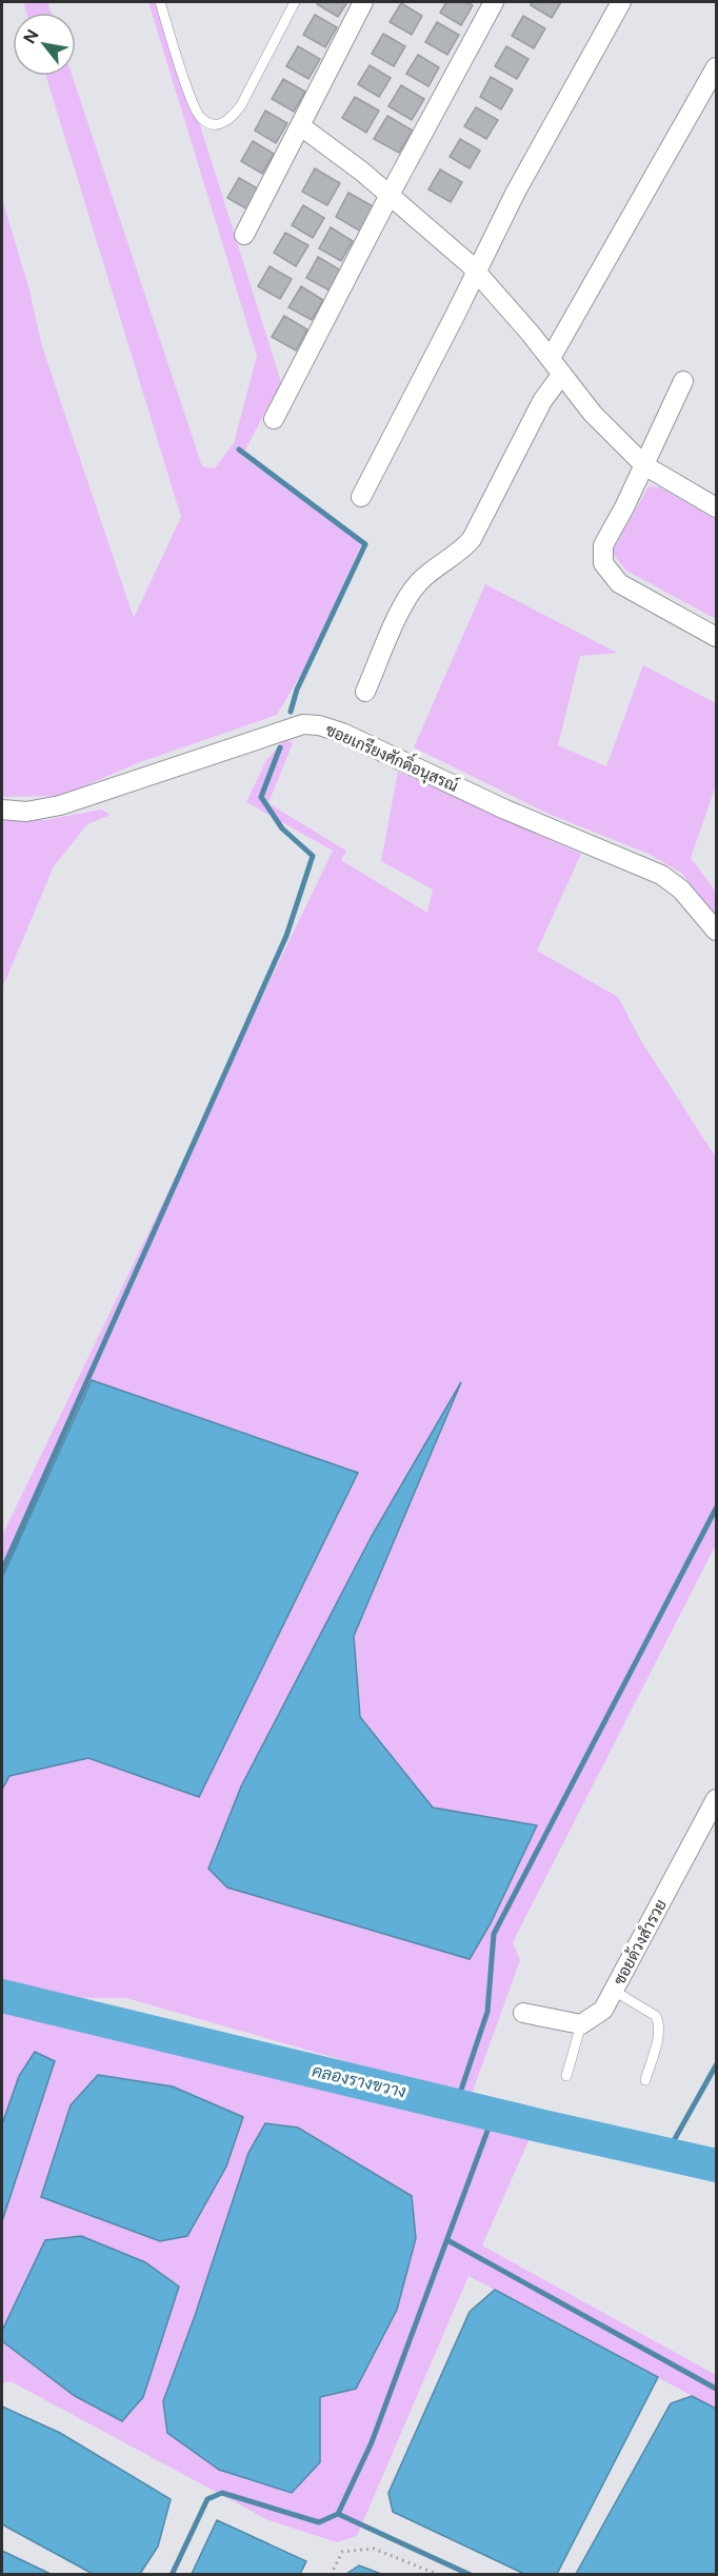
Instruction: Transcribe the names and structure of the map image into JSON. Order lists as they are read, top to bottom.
{
  "streets": {
    "street": ["ซอยเกรียงศักดิ์อนุสรณ์", "ซอยด้วงสำรวย"]
  },
  "water": ["คลองรางขวาง"],
  "north": "top left"
}
